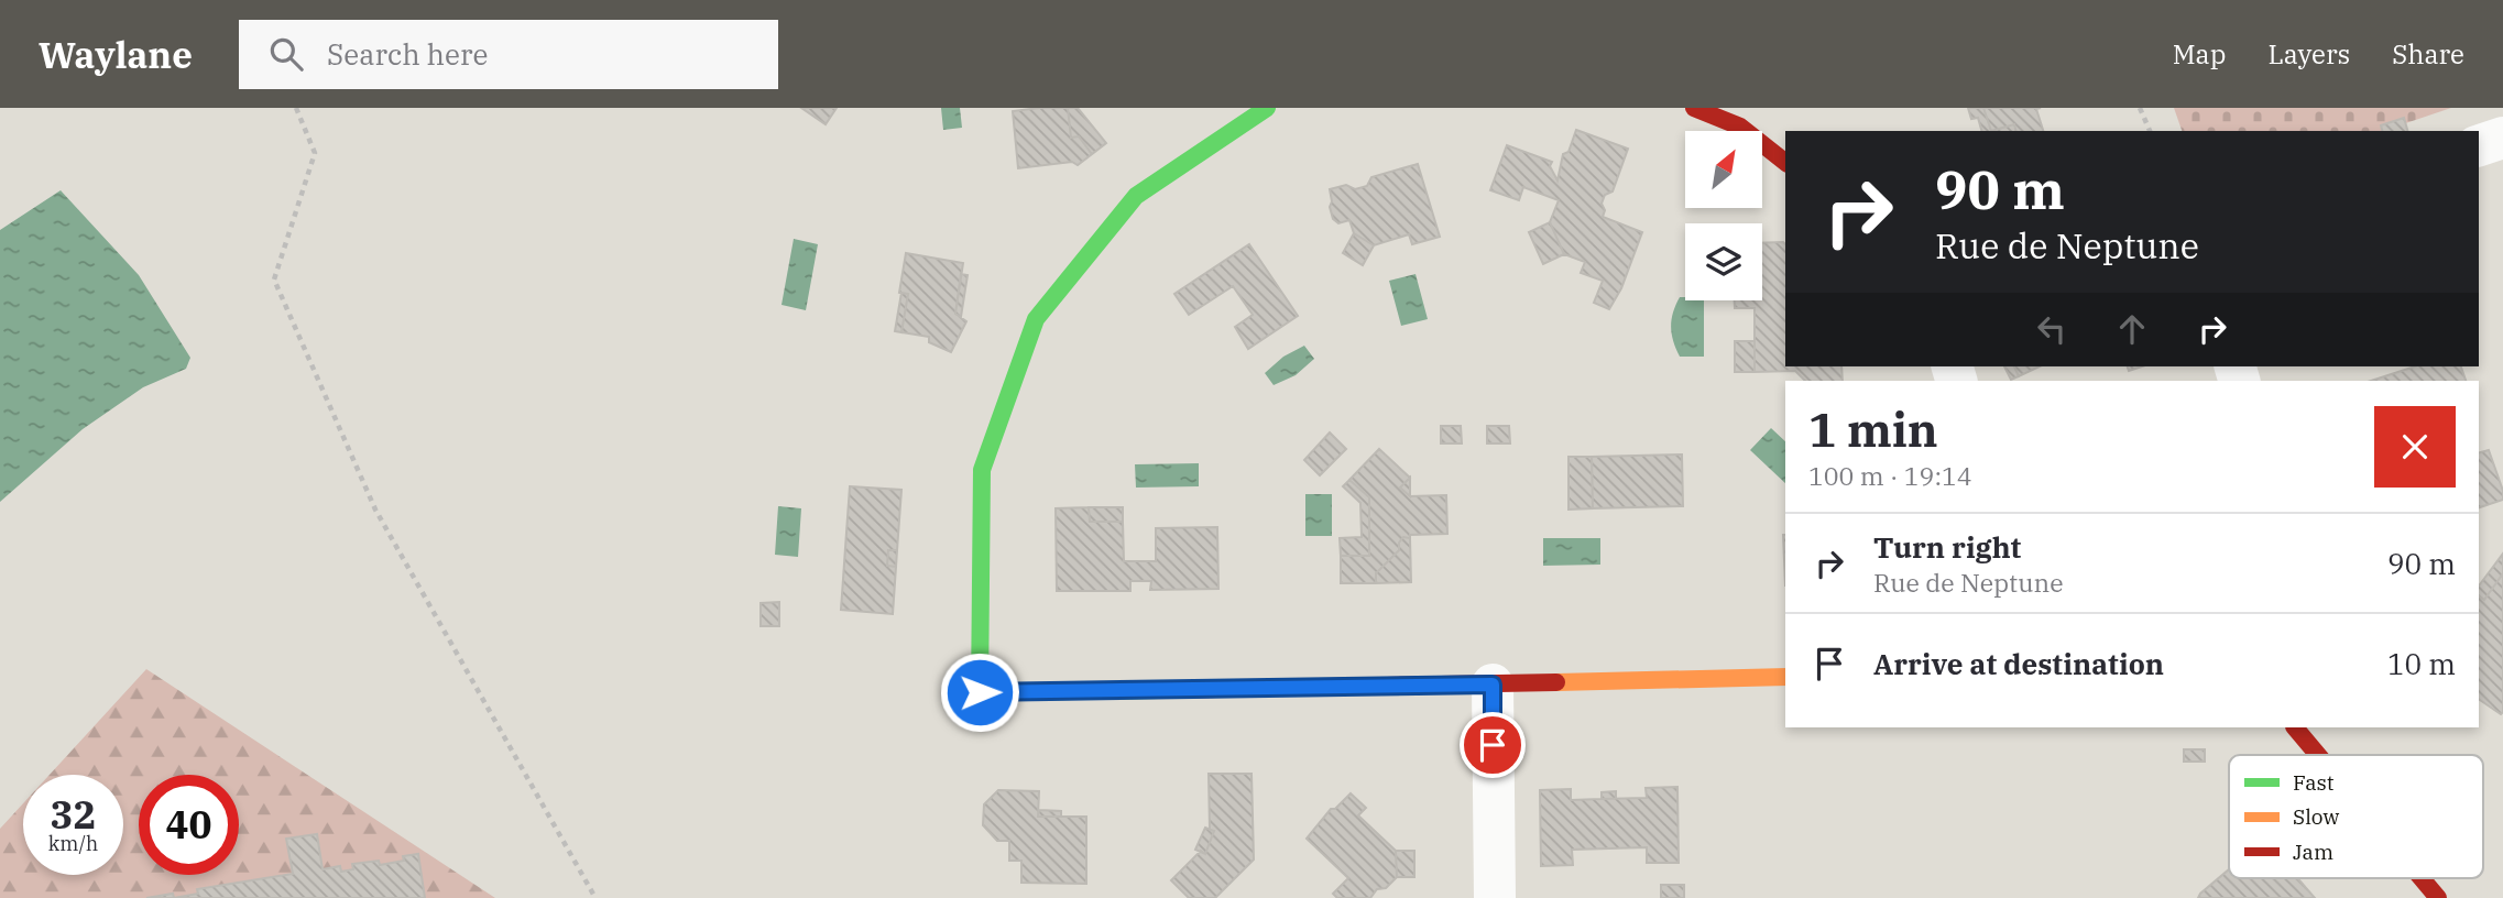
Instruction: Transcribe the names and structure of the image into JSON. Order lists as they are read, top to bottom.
{
  "legend": ["Fast", "Slow", "Jam"],
  "north": "top right",
  "page": {
    "header": "Waylane",
    "search": "Search here",
    "nav": ["Map", "Layers", "Share"],
    "turn": ["90 m", "Rue de Neptune"],
    "heading": ["1 min", "100 m · 19:14"],
    "list": [
      {
        "name": "Turn right",
        "note": "Rue de Neptune",
        "value": "90 m"
      },
      {
        "name": "Arrive at destination",
        "value": "10 m"
      }
    ],
    "speed": "32 km/h",
    "limit": "40"
  }
}
